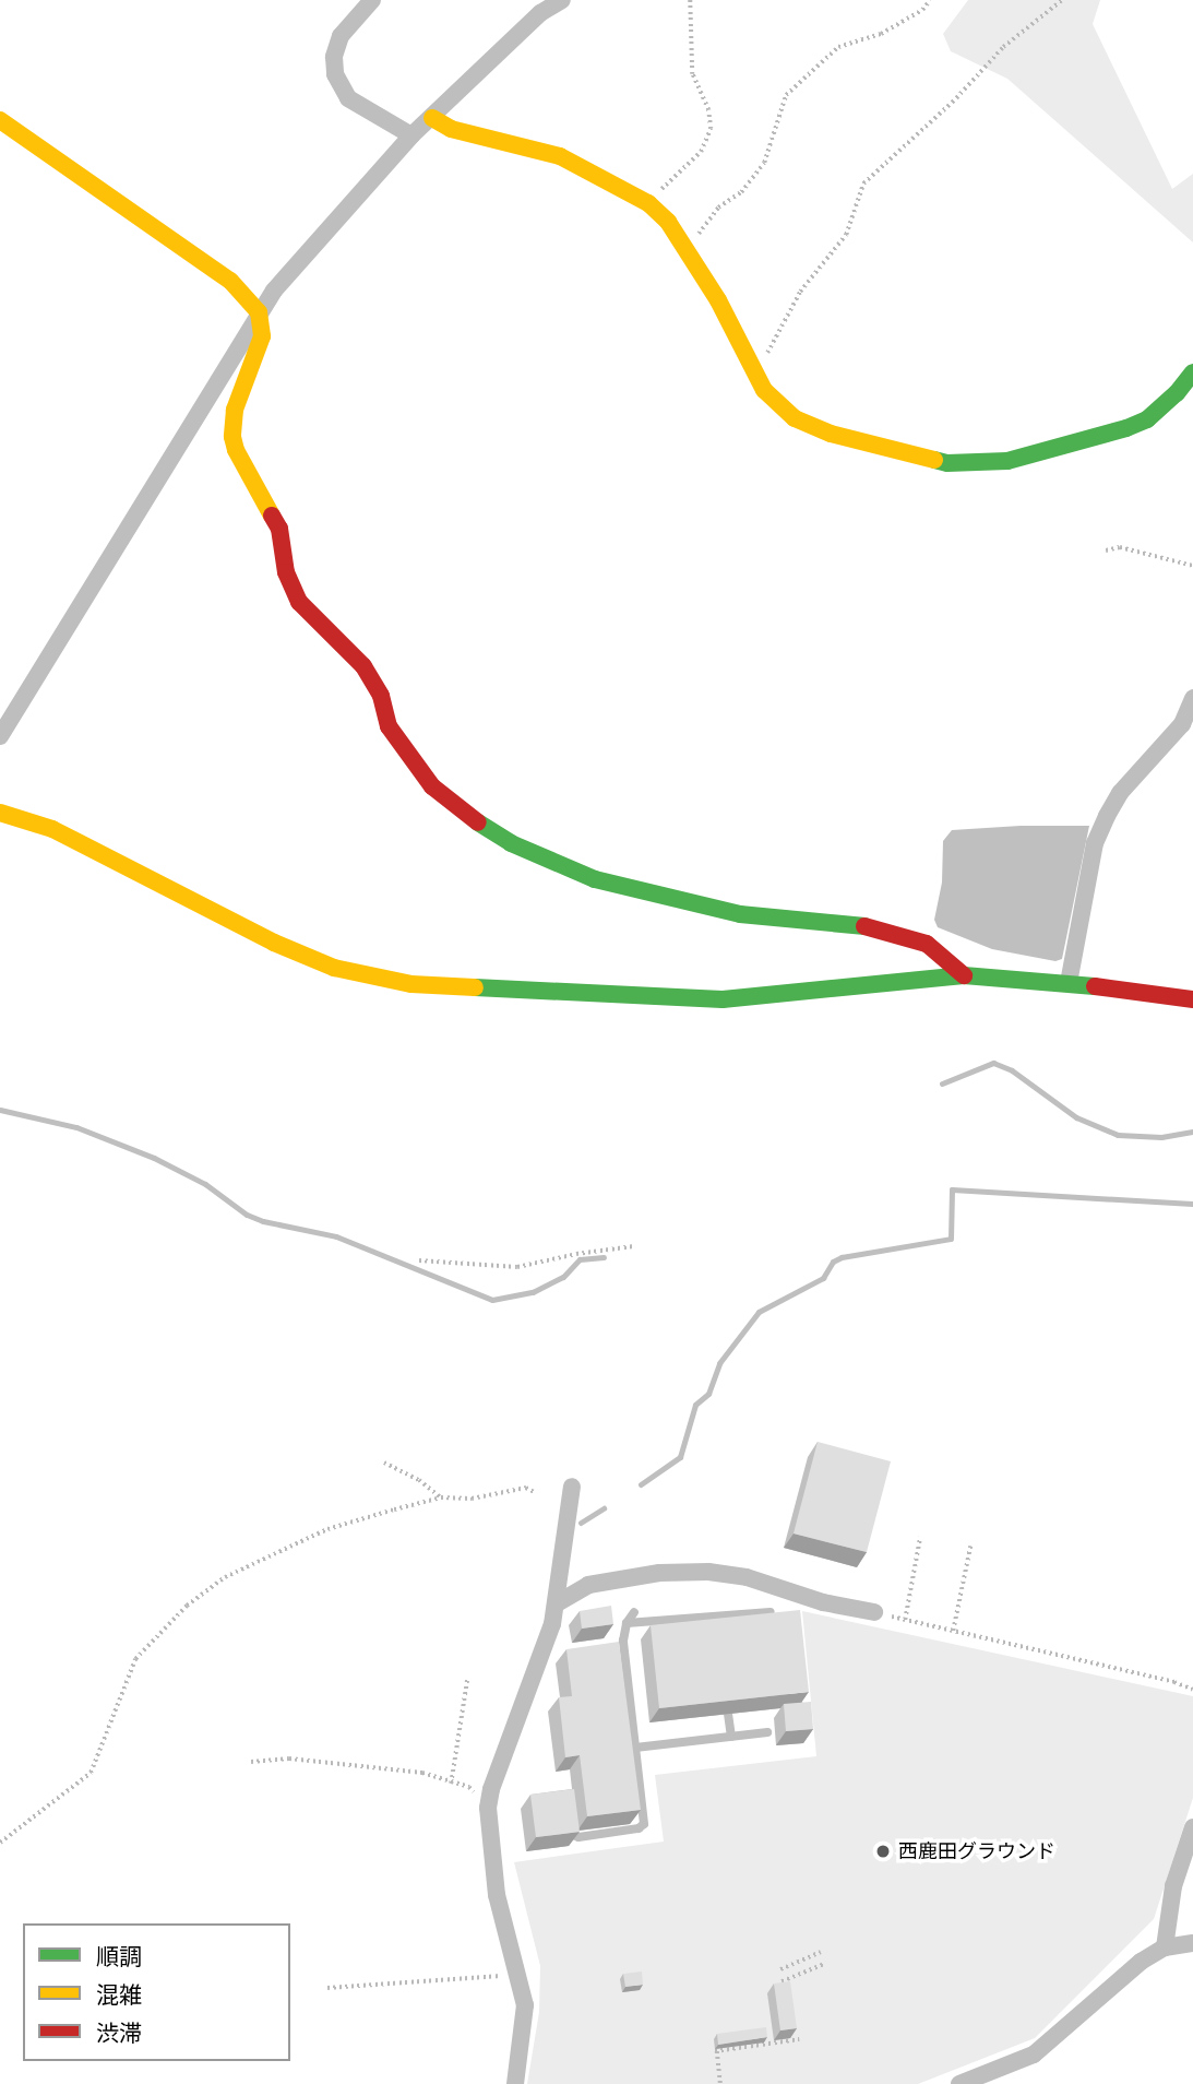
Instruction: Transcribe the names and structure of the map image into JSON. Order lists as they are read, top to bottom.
{
  "places": ["西鹿田グラウンド"],
  "legend": ["順調", "混雑", "渋滞"]
}
